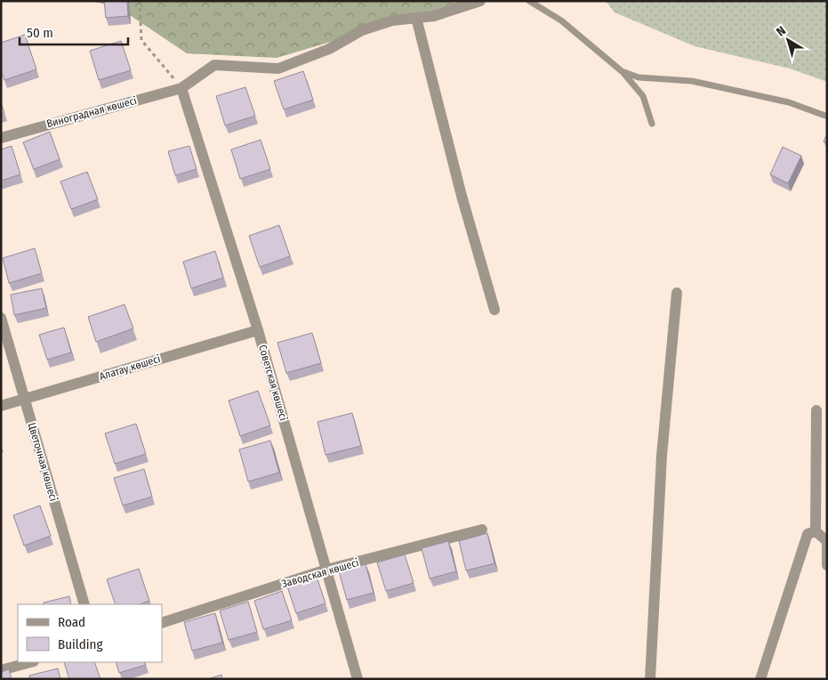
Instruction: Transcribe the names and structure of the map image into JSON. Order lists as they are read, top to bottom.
{
  "streets": {
    "street": [
      "Виноградная көшесі",
      "Алатау көшесі",
      "Советская көшесі",
      "Цветочная көшесі",
      "Заводская көшесі"
    ]
  },
  "crossings": [
    ["Виноградная көшесі", "Советская көшесі"],
    ["Алатау көшесі", "Советская көшесі"],
    ["Алатау көшесі", "Цветочная көшесі"],
    ["Советская көшесі", "Заводская көшесі"]
  ],
  "legend": ["Road", "Building"],
  "scale_bar": "50 m",
  "north": "top left"
}
